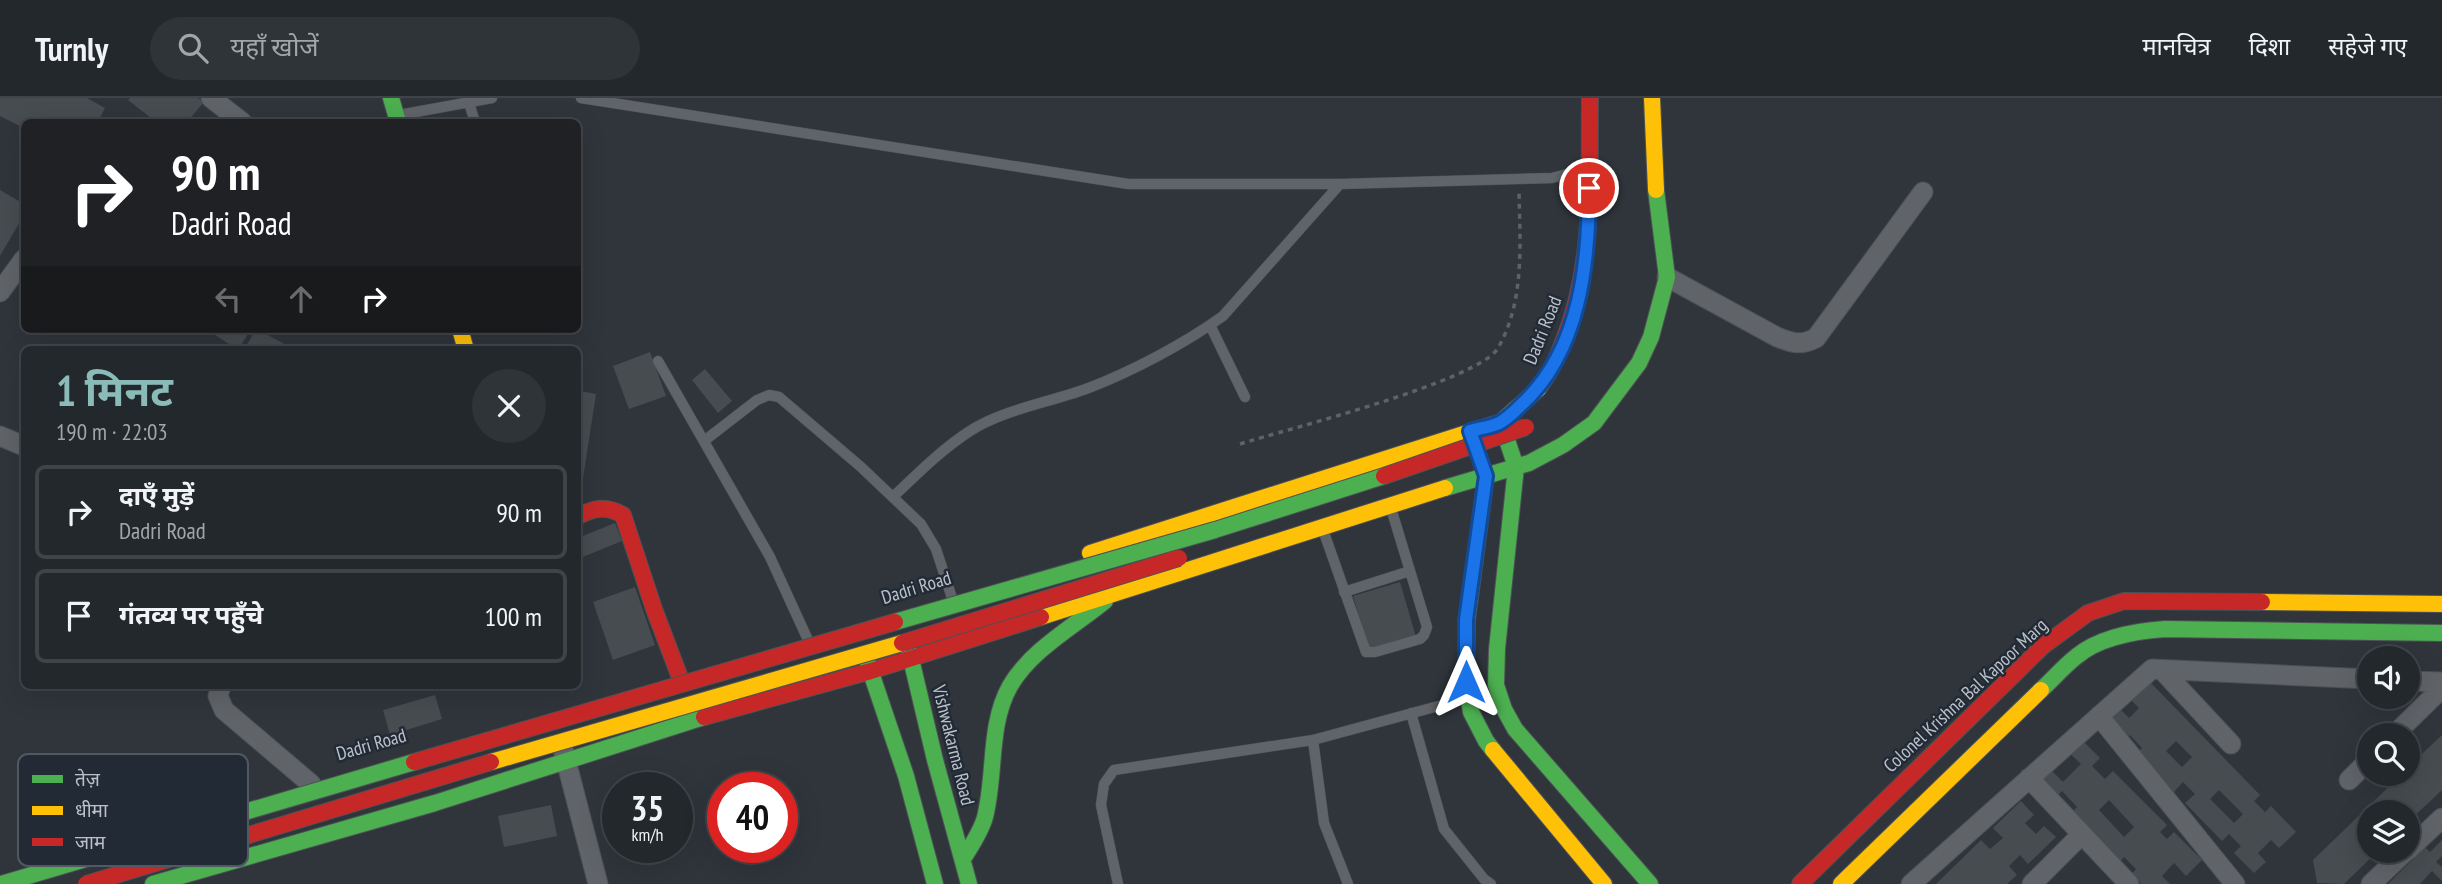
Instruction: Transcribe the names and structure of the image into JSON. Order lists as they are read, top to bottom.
{
  "streets": {
    "street": ["Dadri Road", "Colonel Krishna Bal Kapoor Marg", "Vishwakarma Road"]
  },
  "crossings": [
    ["Dadri Road", "Vishwakarma Road"]
  ],
  "legend": ["तेज़", "धीमा", "जाम"],
  "page": {
    "header": "Turnly",
    "search": "यहाँ खोजें",
    "nav": ["मानचित्र", "दिशा", "सहेजे गए"],
    "turn": ["90 m", "Dadri Road"],
    "heading": ["1 मिनट", "190 m · 22:03"],
    "list": [
      {
        "name": "दाएँ मुड़ें",
        "note": "Dadri Road",
        "value": "90 m"
      },
      {
        "name": "गंतव्य पर पहुँचे",
        "value": "100 m"
      }
    ],
    "speed": "35 km/h",
    "limit": "40"
  }
}
